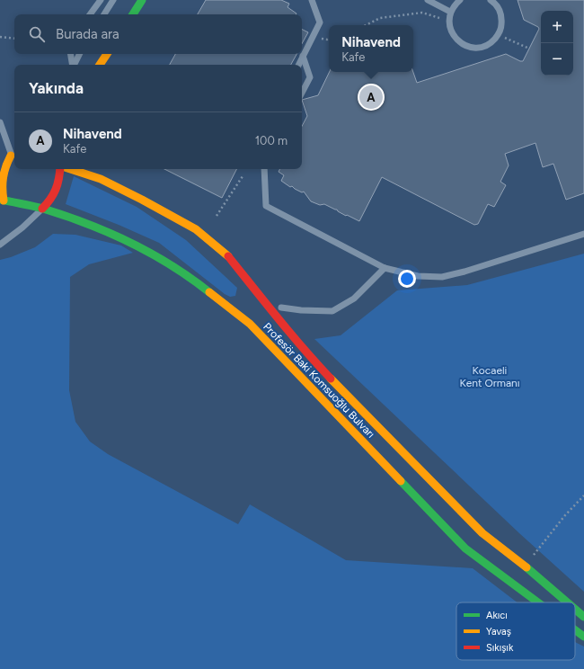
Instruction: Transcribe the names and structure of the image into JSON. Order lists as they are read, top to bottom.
{
  "streets": {
    "main road": ["Profesör Baki Komsuoğlu Bulvarı"]
  },
  "parks": ["Kocaeli Kent Ormanı"],
  "legend": ["Akıcı", "Yavaş", "Sıkışık"],
  "page": {
    "map_buttons": ["+", "−"],
    "search": "Burada ara",
    "popup": ["Nihavend", "Kafe"],
    "heading": "Yakında",
    "pins": "A",
    "list": [
      {
        "mark": "A",
        "name": "Nihavend",
        "note": "Kafe",
        "value": "100 m"
      }
    ]
  }
}
